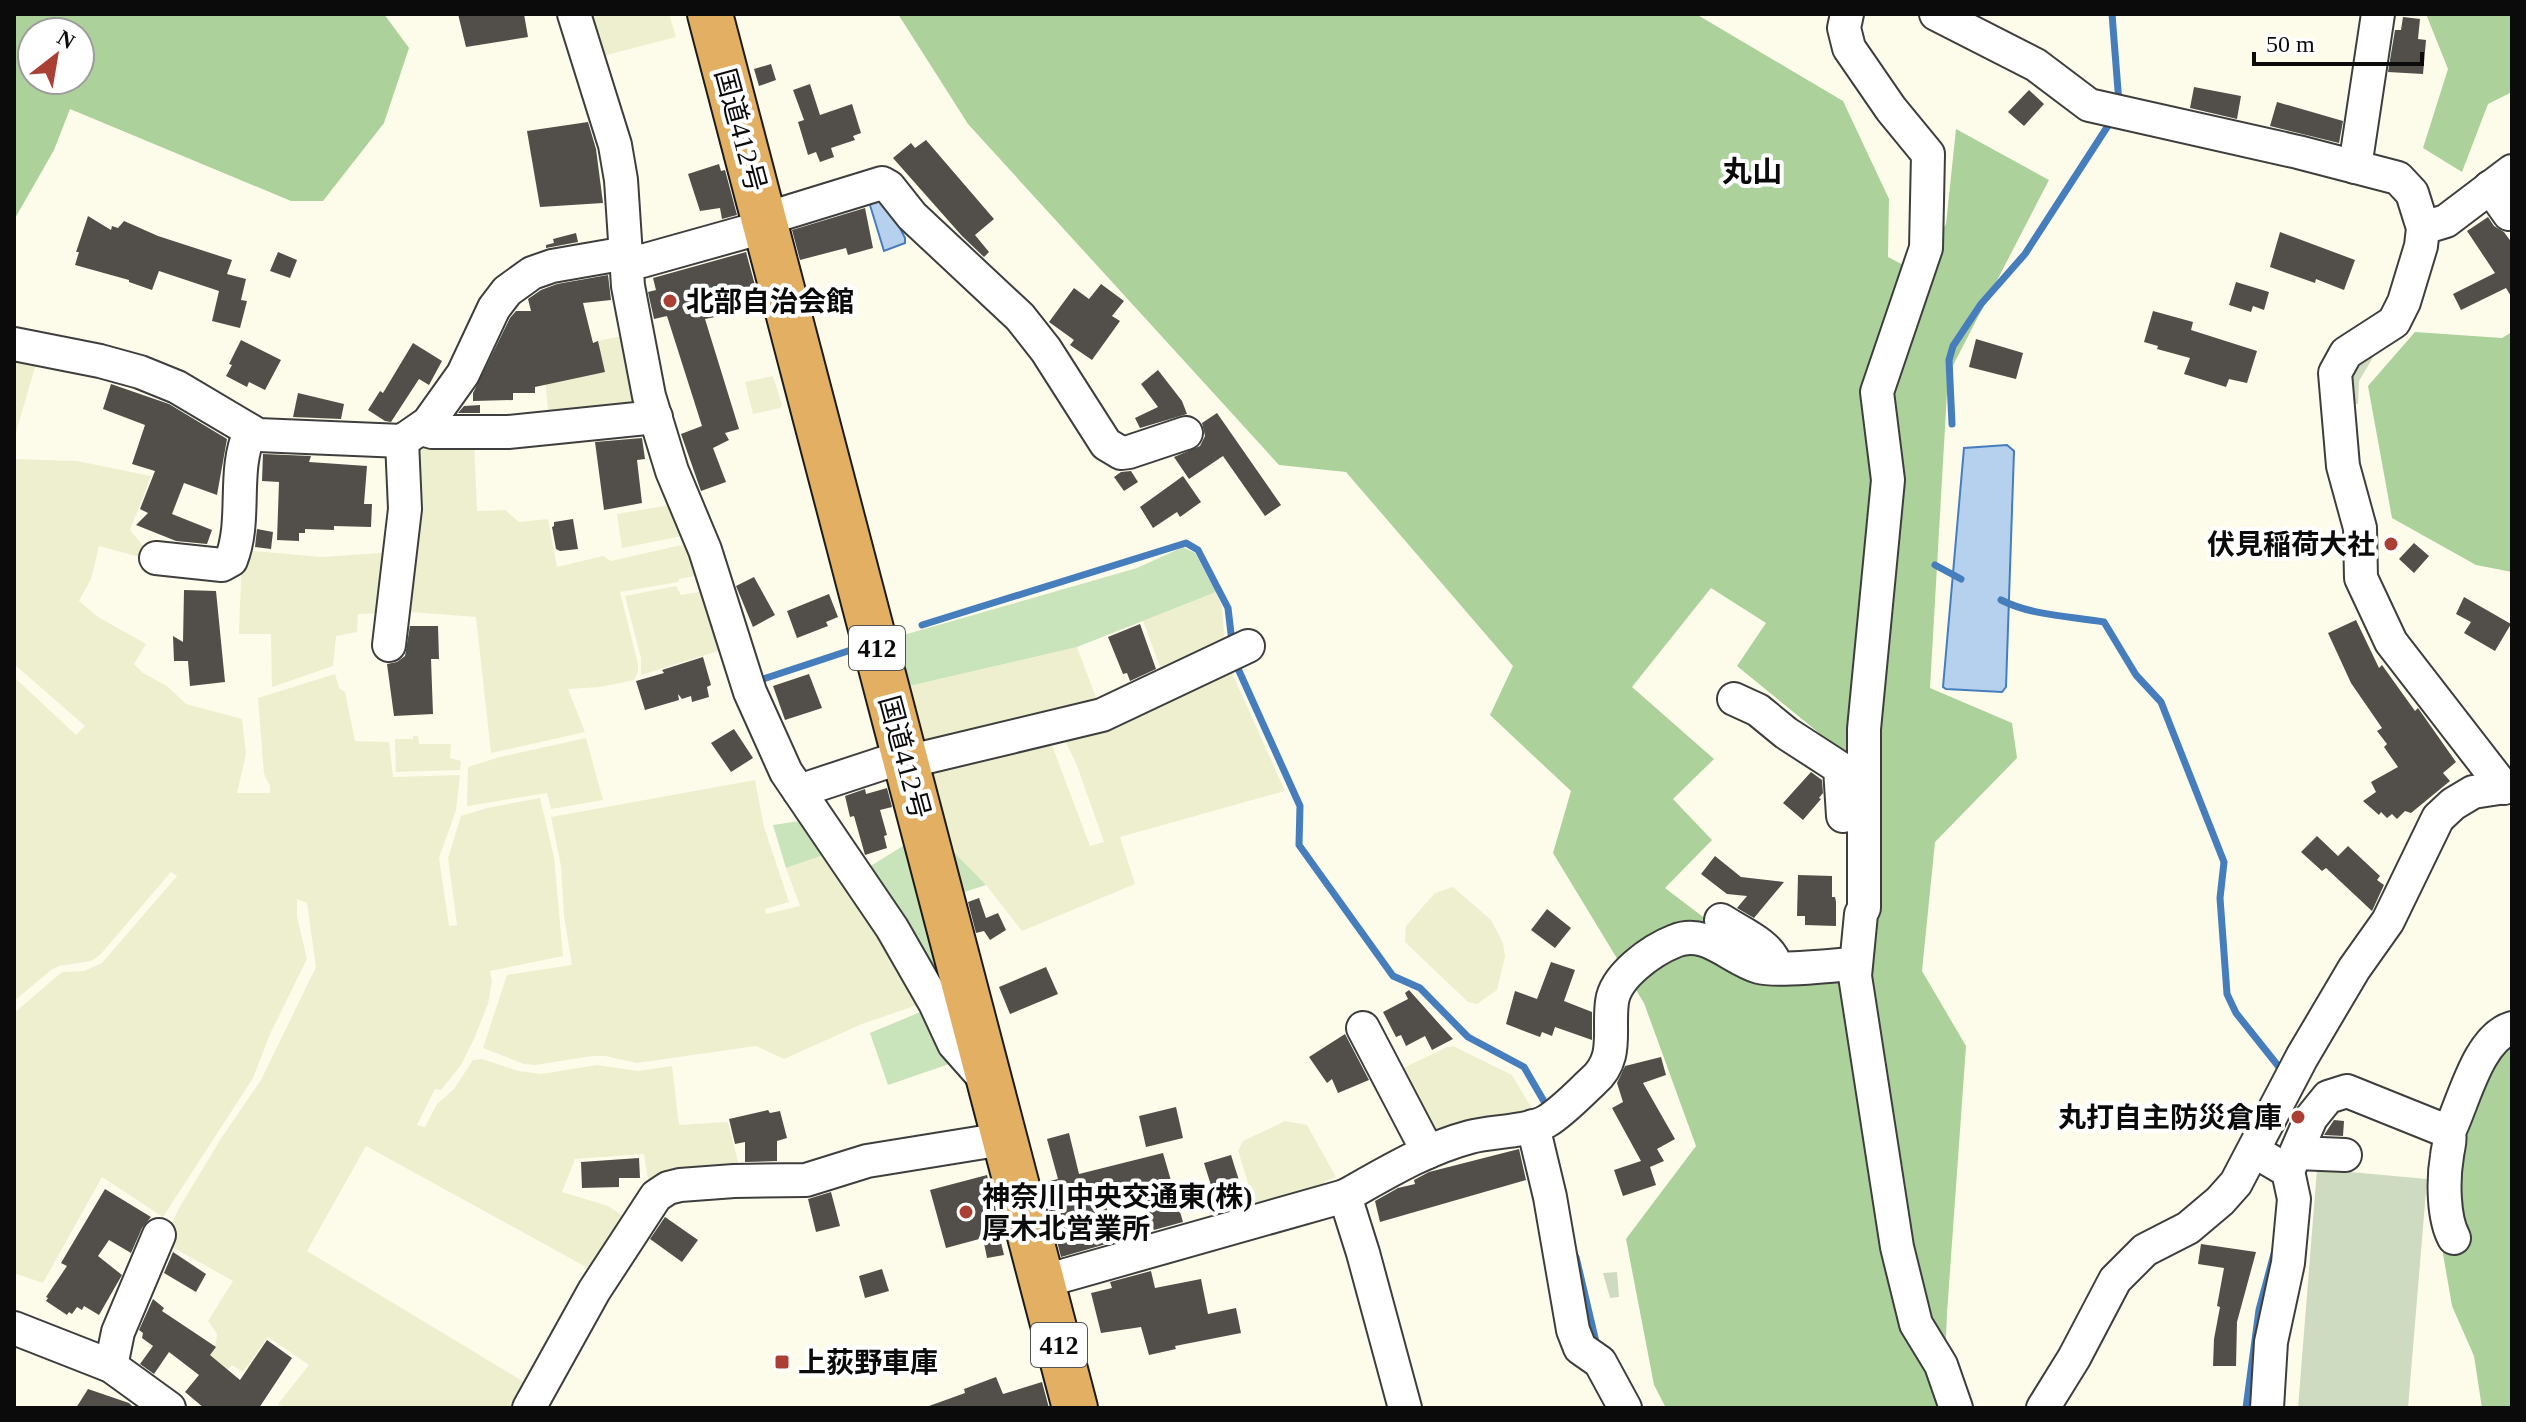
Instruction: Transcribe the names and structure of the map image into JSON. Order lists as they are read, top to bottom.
{
  "streets": {
    "highway": ["国道412号", "412"]
  },
  "districts": ["丸山"],
  "places": {
    "other": [
      "北部自治会館",
      "伏見稲荷大社",
      "丸打自主防災倉庫",
      "神奈川中央交通東(株) 厚木北営業所"
    ],
    "transit": ["上荻野車庫"]
  },
  "scale_bar": "50 m",
  "north": "top right"
}
